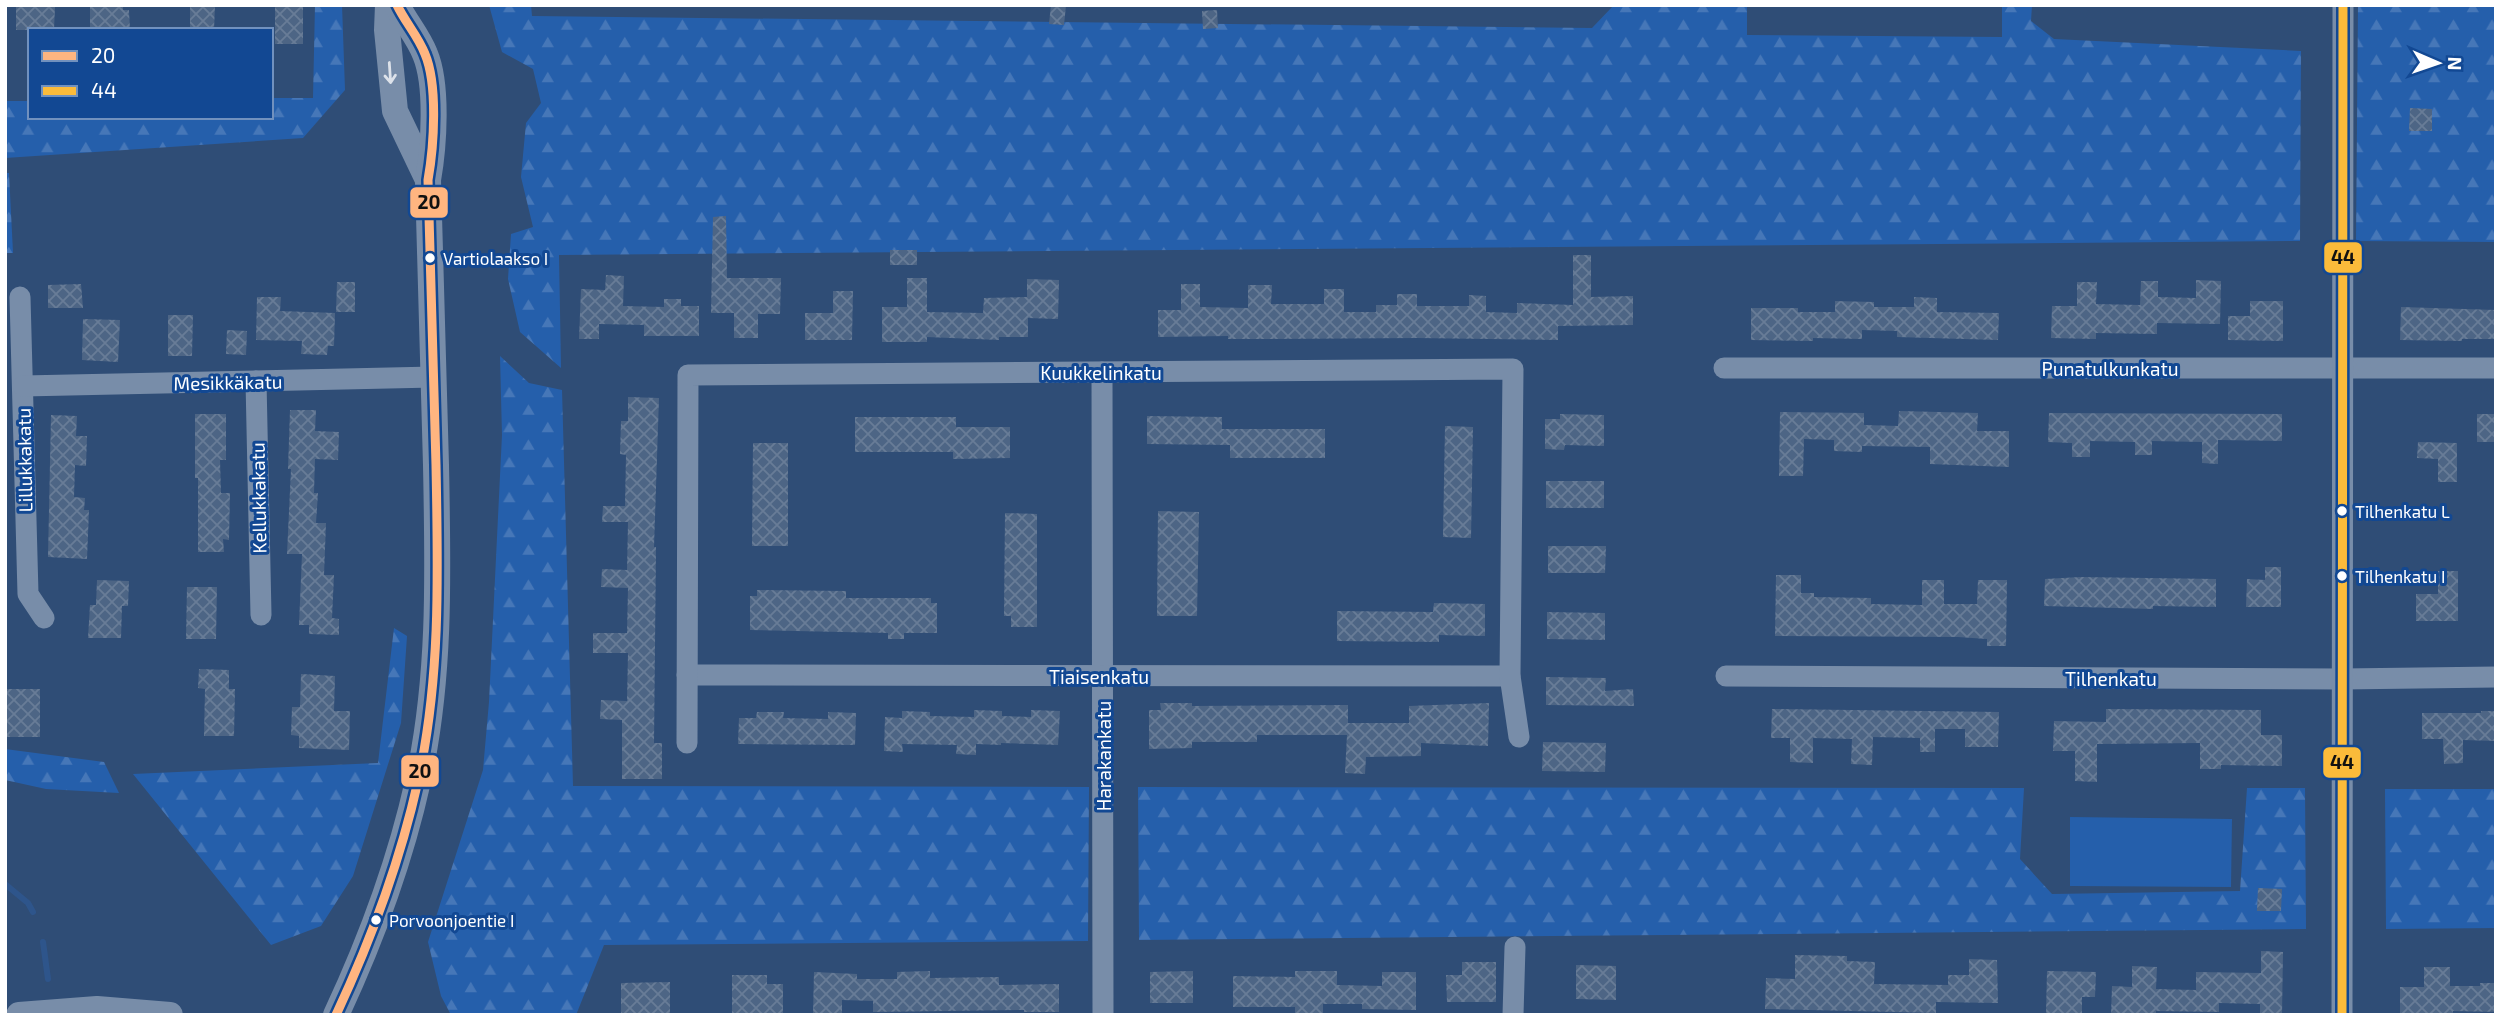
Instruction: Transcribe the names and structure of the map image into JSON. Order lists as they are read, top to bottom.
{
  "streets": {
    "street": [
      "Punatulkunkatu",
      "Kuukkelinkatu",
      "Mesikkäkatu",
      "Lillukkakatu",
      "Kellukkakatu",
      "Tiaisenkatu",
      "Tilhenkatu",
      "Harakankatu"
    ]
  },
  "crossings": [
    ["Kuukkelinkatu", "Tiaisenkatu"],
    ["Kuukkelinkatu", "Harakankatu"],
    ["Mesikkäkatu", "Lillukkakatu"],
    ["Mesikkäkatu", "Kellukkakatu"],
    ["Tiaisenkatu", "Harakankatu"]
  ],
  "places": [
    "Vartiolaakso I",
    "Tilhenkatu L",
    "Tilhenkatu I",
    "Porvoonjoentie I"
  ],
  "lines": ["transit line 20", "transit line 44"],
  "legend": ["20", "44"],
  "north": "right"
}
